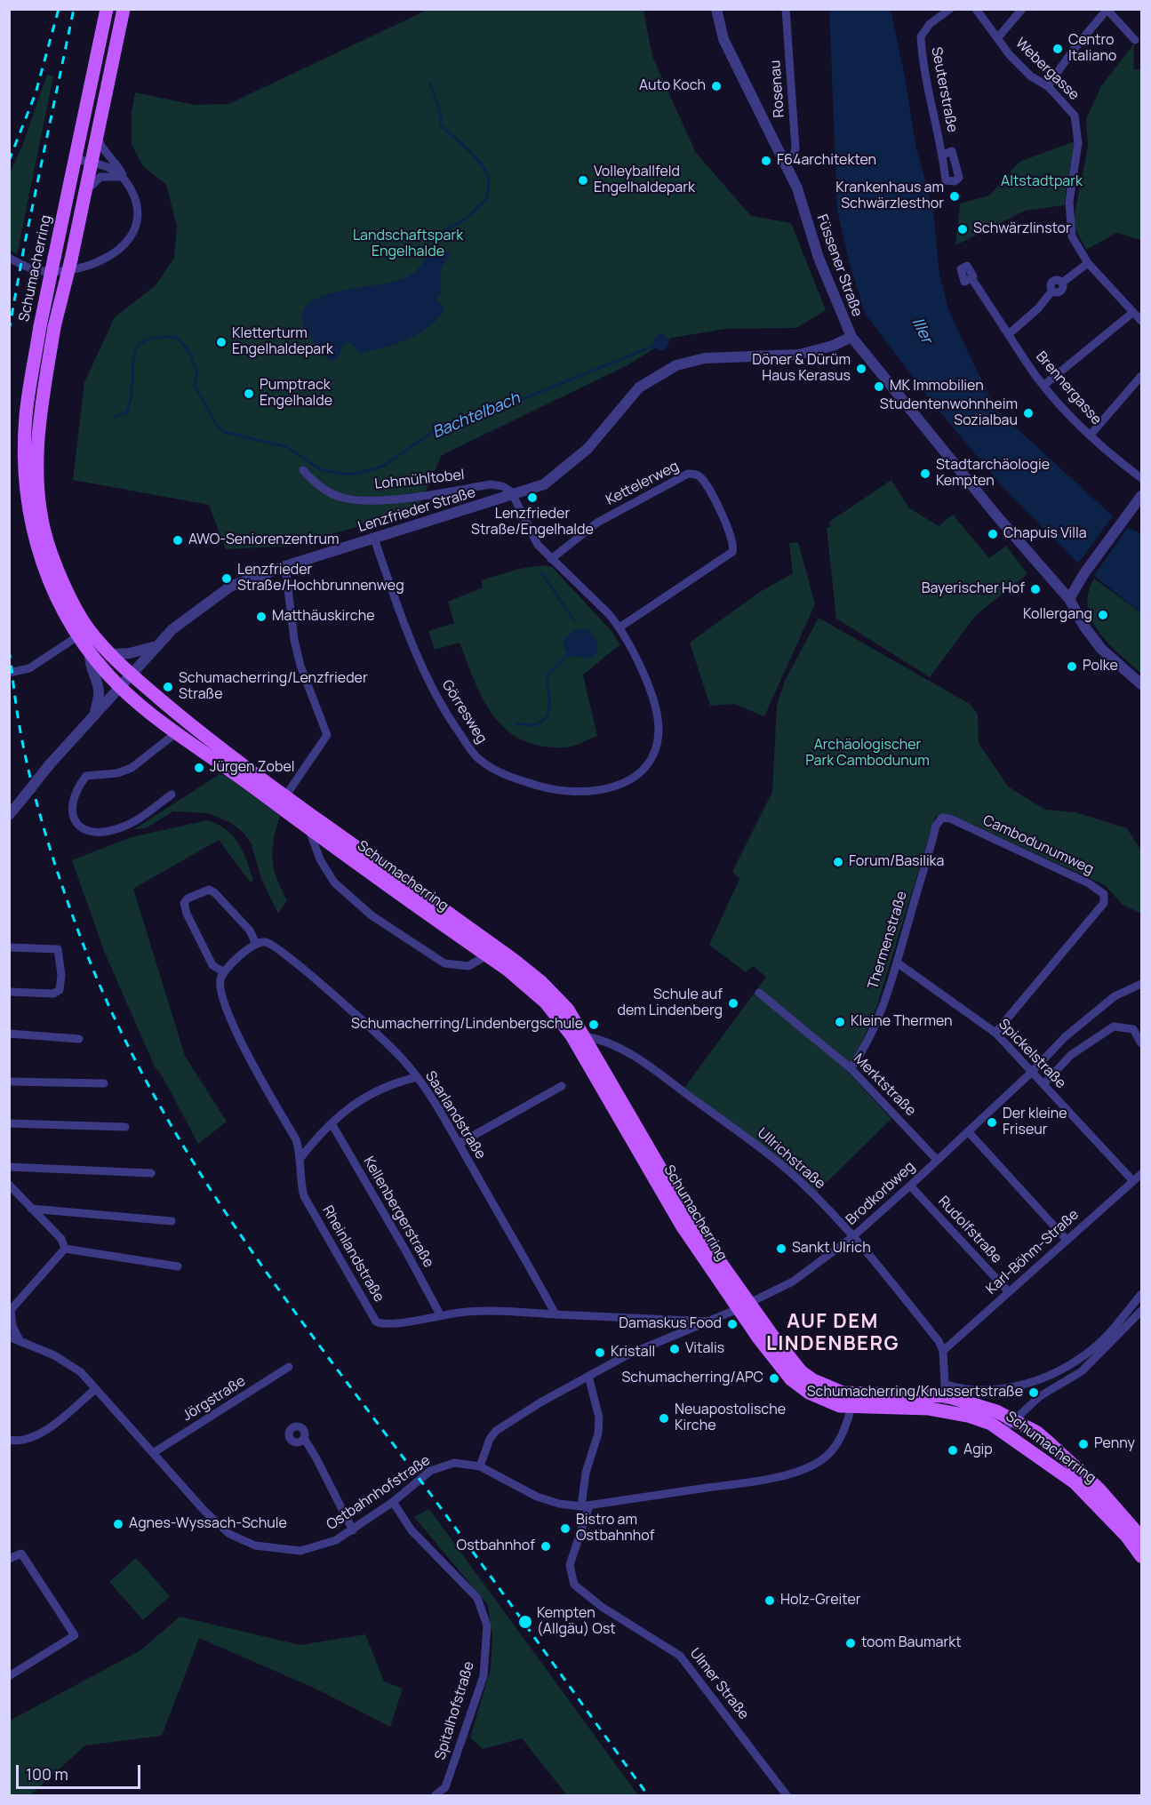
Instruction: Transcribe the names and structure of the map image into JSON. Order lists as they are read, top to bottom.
{
  "streets": {
    "main road": ["Schumacherring"],
    "street": [
      "Webergasse",
      "Rosenau",
      "Seuterstraße",
      "Füssener Straße",
      "Brennergasse",
      "Lohmühltobel",
      "Kettelerweg",
      "Lenzfrieder Straße",
      "Görresweg",
      "Cambodunumweg",
      "Thermenstraße",
      "Spickelstraße",
      "Merktstraße",
      "Saarlandstraße",
      "Ullrichstraße",
      "Brodkorbweg",
      "Kellenbergerstraße",
      "Rudolfstraße",
      "Karl-Böhm-Straße",
      "Rheinlandstraße",
      "Jörgstraße",
      "Ostbahnhofstraße",
      "Ulmer Straße",
      "Spitalhofstraße"
    ]
  },
  "crossings": [
    ["Rosenau", "Füssener Straße"],
    ["Füssener Straße", "Lenzfrieder Straße"],
    ["Schumacherring", "Lenzfrieder Straße"],
    ["Schumacherring", "Ullrichstraße"],
    ["Schumacherring", "Brodkorbweg"],
    ["Schumacherring", "Ostbahnhofstraße"],
    ["Lohmühltobel", "Lenzfrieder Straße"],
    ["Lohmühltobel", "Görresweg"],
    ["Kettelerweg", "Görresweg"],
    ["Lenzfrieder Straße", "Görresweg"],
    ["Cambodunumweg", "Thermenstraße"],
    ["Cambodunumweg", "Spickelstraße"],
    ["Thermenstraße", "Spickelstraße"],
    ["Thermenstraße", "Merktstraße"],
    ["Spickelstraße", "Brodkorbweg"],
    ["Spickelstraße", "Karl-Böhm-Straße"],
    ["Merktstraße", "Brodkorbweg"],
    ["Saarlandstraße", "Rheinlandstraße"],
    ["Ullrichstraße", "Brodkorbweg"],
    ["Ullrichstraße", "Karl-Böhm-Straße"],
    ["Brodkorbweg", "Rudolfstraße"],
    ["Brodkorbweg", "Rheinlandstraße"],
    ["Brodkorbweg", "Ostbahnhofstraße"],
    ["Brodkorbweg", "Ulmer Straße"],
    ["Kellenbergerstraße", "Rheinlandstraße"],
    ["Rudolfstraße", "Karl-Böhm-Straße"],
    ["Jörgstraße", "Ostbahnhofstraße"],
    ["Ostbahnhofstraße", "Ulmer Straße"],
    ["Ostbahnhofstraße", "Spitalhofstraße"]
  ],
  "districts": ["AUF DEM LINDENBERG"],
  "water": ["Iller", "Bachtelbach"],
  "parks": ["Altstadtpark", "Landschaftspark Engelhalde", "Archäologischer Park Cambodunum"],
  "places": [
    "Centro Italiano",
    "Auto Koch",
    "F64architekten",
    "Volleyballfeld Engelhaldepark",
    "Krankenhaus am Schwärzlesthor",
    "Schwärzlinstor",
    "Kletterturm Engelhaldepark",
    "Döner & Dürüm Haus Kerasus",
    "MK Immobilien",
    "Pumptrack Engelhalde",
    "Studentenwohnheim Sozialbau",
    "Stadtarchäologie Kempten",
    "Lenzfrieder Straße/Engelhalde",
    "Chapuis Villa",
    "AWO-Seniorenzentrum",
    "Lenzfrieder Straße/Hochbrunnenweg",
    "Bayerischer Hof",
    "Kollergang",
    "Matthäuskirche",
    "Polke",
    "Schumacherring/Lenzfrieder Straße",
    "Jürgen Zobel",
    "Forum/Basilika",
    "Schule auf dem Lindenberg",
    "Kleine Thermen",
    "Schumacherring/Lindenbergschule",
    "Der kleine Friseur",
    "Sankt Ulrich",
    "Damaskus Food",
    "Vitalis",
    "Kristall",
    "Schumacherring/APC",
    "Schumacherring/Knussertstraße",
    "Neuapostolische Kirche",
    "Penny",
    "Agip",
    "Agnes-Wyssach-Schule",
    "Bistro am Ostbahnhof",
    "Ostbahnhof",
    "Holz-Greiter",
    "Kempten (Allgäu) Ost",
    "toom Baumarkt"
  ],
  "scale_bar": "100 m"
}
